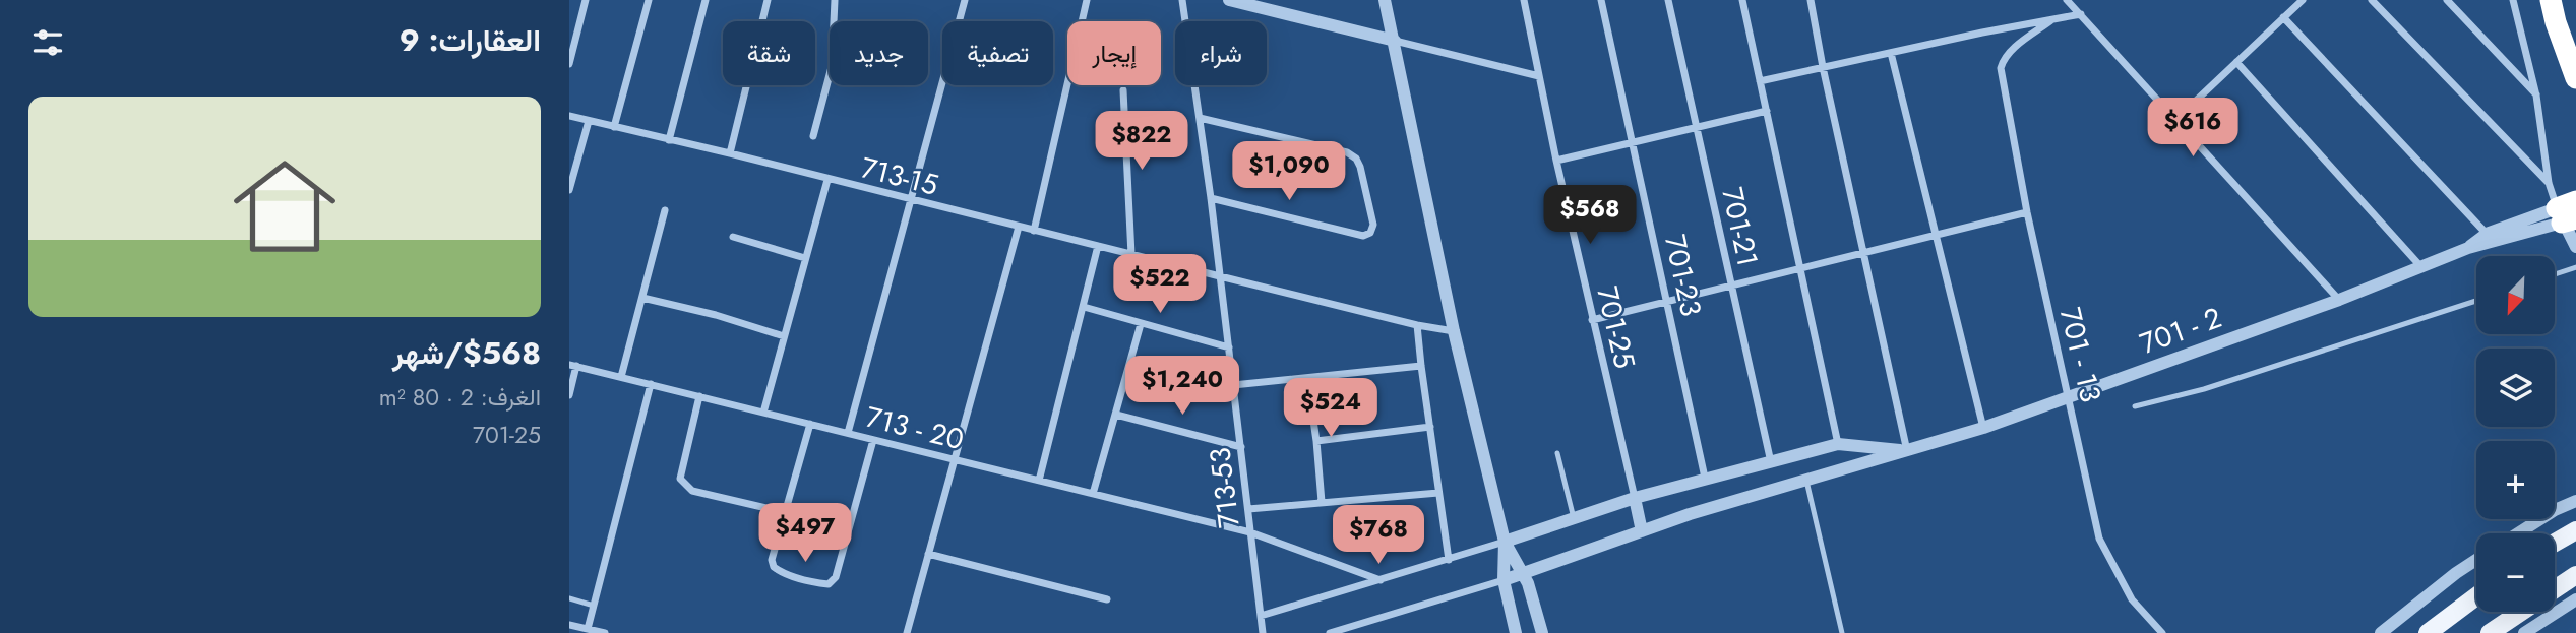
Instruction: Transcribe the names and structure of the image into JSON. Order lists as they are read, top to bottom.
{
  "streets": {
    "street": [
      "713-15",
      "701-21",
      "701-23",
      "701-25",
      "701 - 2",
      "701 - 13",
      "713 - 20",
      "713-53"
    ]
  },
  "crossings": [
    ["713-15", "713-53"],
    ["701 - 2", "701 - 13"],
    ["713 - 20", "713-53"]
  ],
  "north": "bottom left",
  "page": {
    "heading": "العقارات: 9",
    "chip": [
      "شراء",
      "إيجار",
      "تصفية",
      "جديد",
      "شقة"
    ],
    "list": [
      {
        "name": "$568/شهر",
        "note": "الغرف: 2 · 80 m² · 701-25"
      }
    ],
    "price": [
      "$616",
      "$822",
      "$1,090",
      "$568",
      "$522",
      "$1,240",
      "$524",
      "$497",
      "$768"
    ],
    "map_buttons": ["+", "−"]
  }
}
